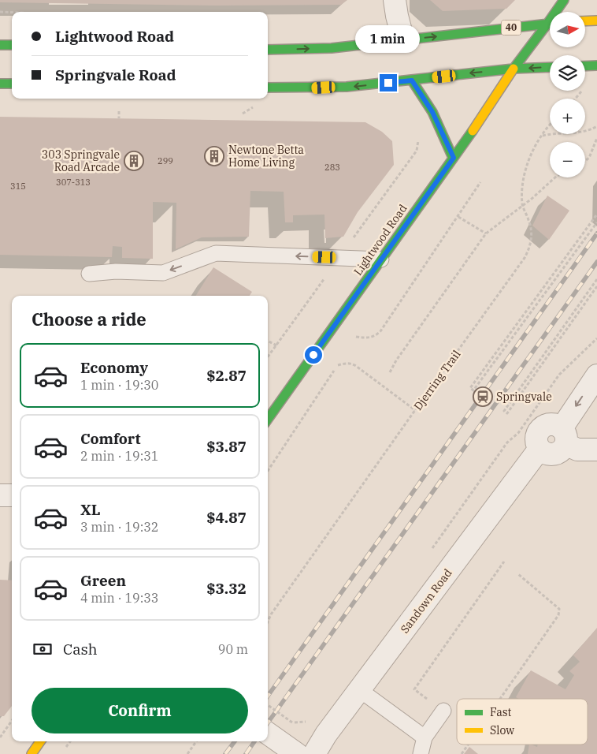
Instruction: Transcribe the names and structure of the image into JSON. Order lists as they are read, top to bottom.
{
  "streets": {
    "main road": ["40", "Lightwood Road"],
    "street": ["Sandown Road"],
    "path": ["Djerring Trail"]
  },
  "places": {
    "building": ["Newtone Betta Home Living", "303 Springvale Road Arcade"],
    "station": ["Springvale"]
  },
  "house_numbers": [
    "299",
    "283",
    "307-313",
    "315"
  ],
  "legend": ["Fast", "Slow"],
  "north": "right",
  "page": {
    "map_buttons": ["+", "−"],
    "banner": ["Lightwood Road", "Springvale Road"],
    "bubble": "1 min",
    "heading": "Choose a ride",
    "list": [
      {
        "name": "Economy",
        "note": "1 min · 19:30",
        "value": "$2.87"
      },
      {
        "name": "Comfort",
        "note": "2 min · 19:31",
        "value": "$3.87"
      },
      {
        "name": "XL",
        "note": "3 min · 19:32",
        "value": "$4.87"
      },
      {
        "name": "Green",
        "note": "4 min · 19:33",
        "value": "$3.32"
      }
    ],
    "pay": ["Cash", "90 m"],
    "buttons": "Confirm"
  }
}
